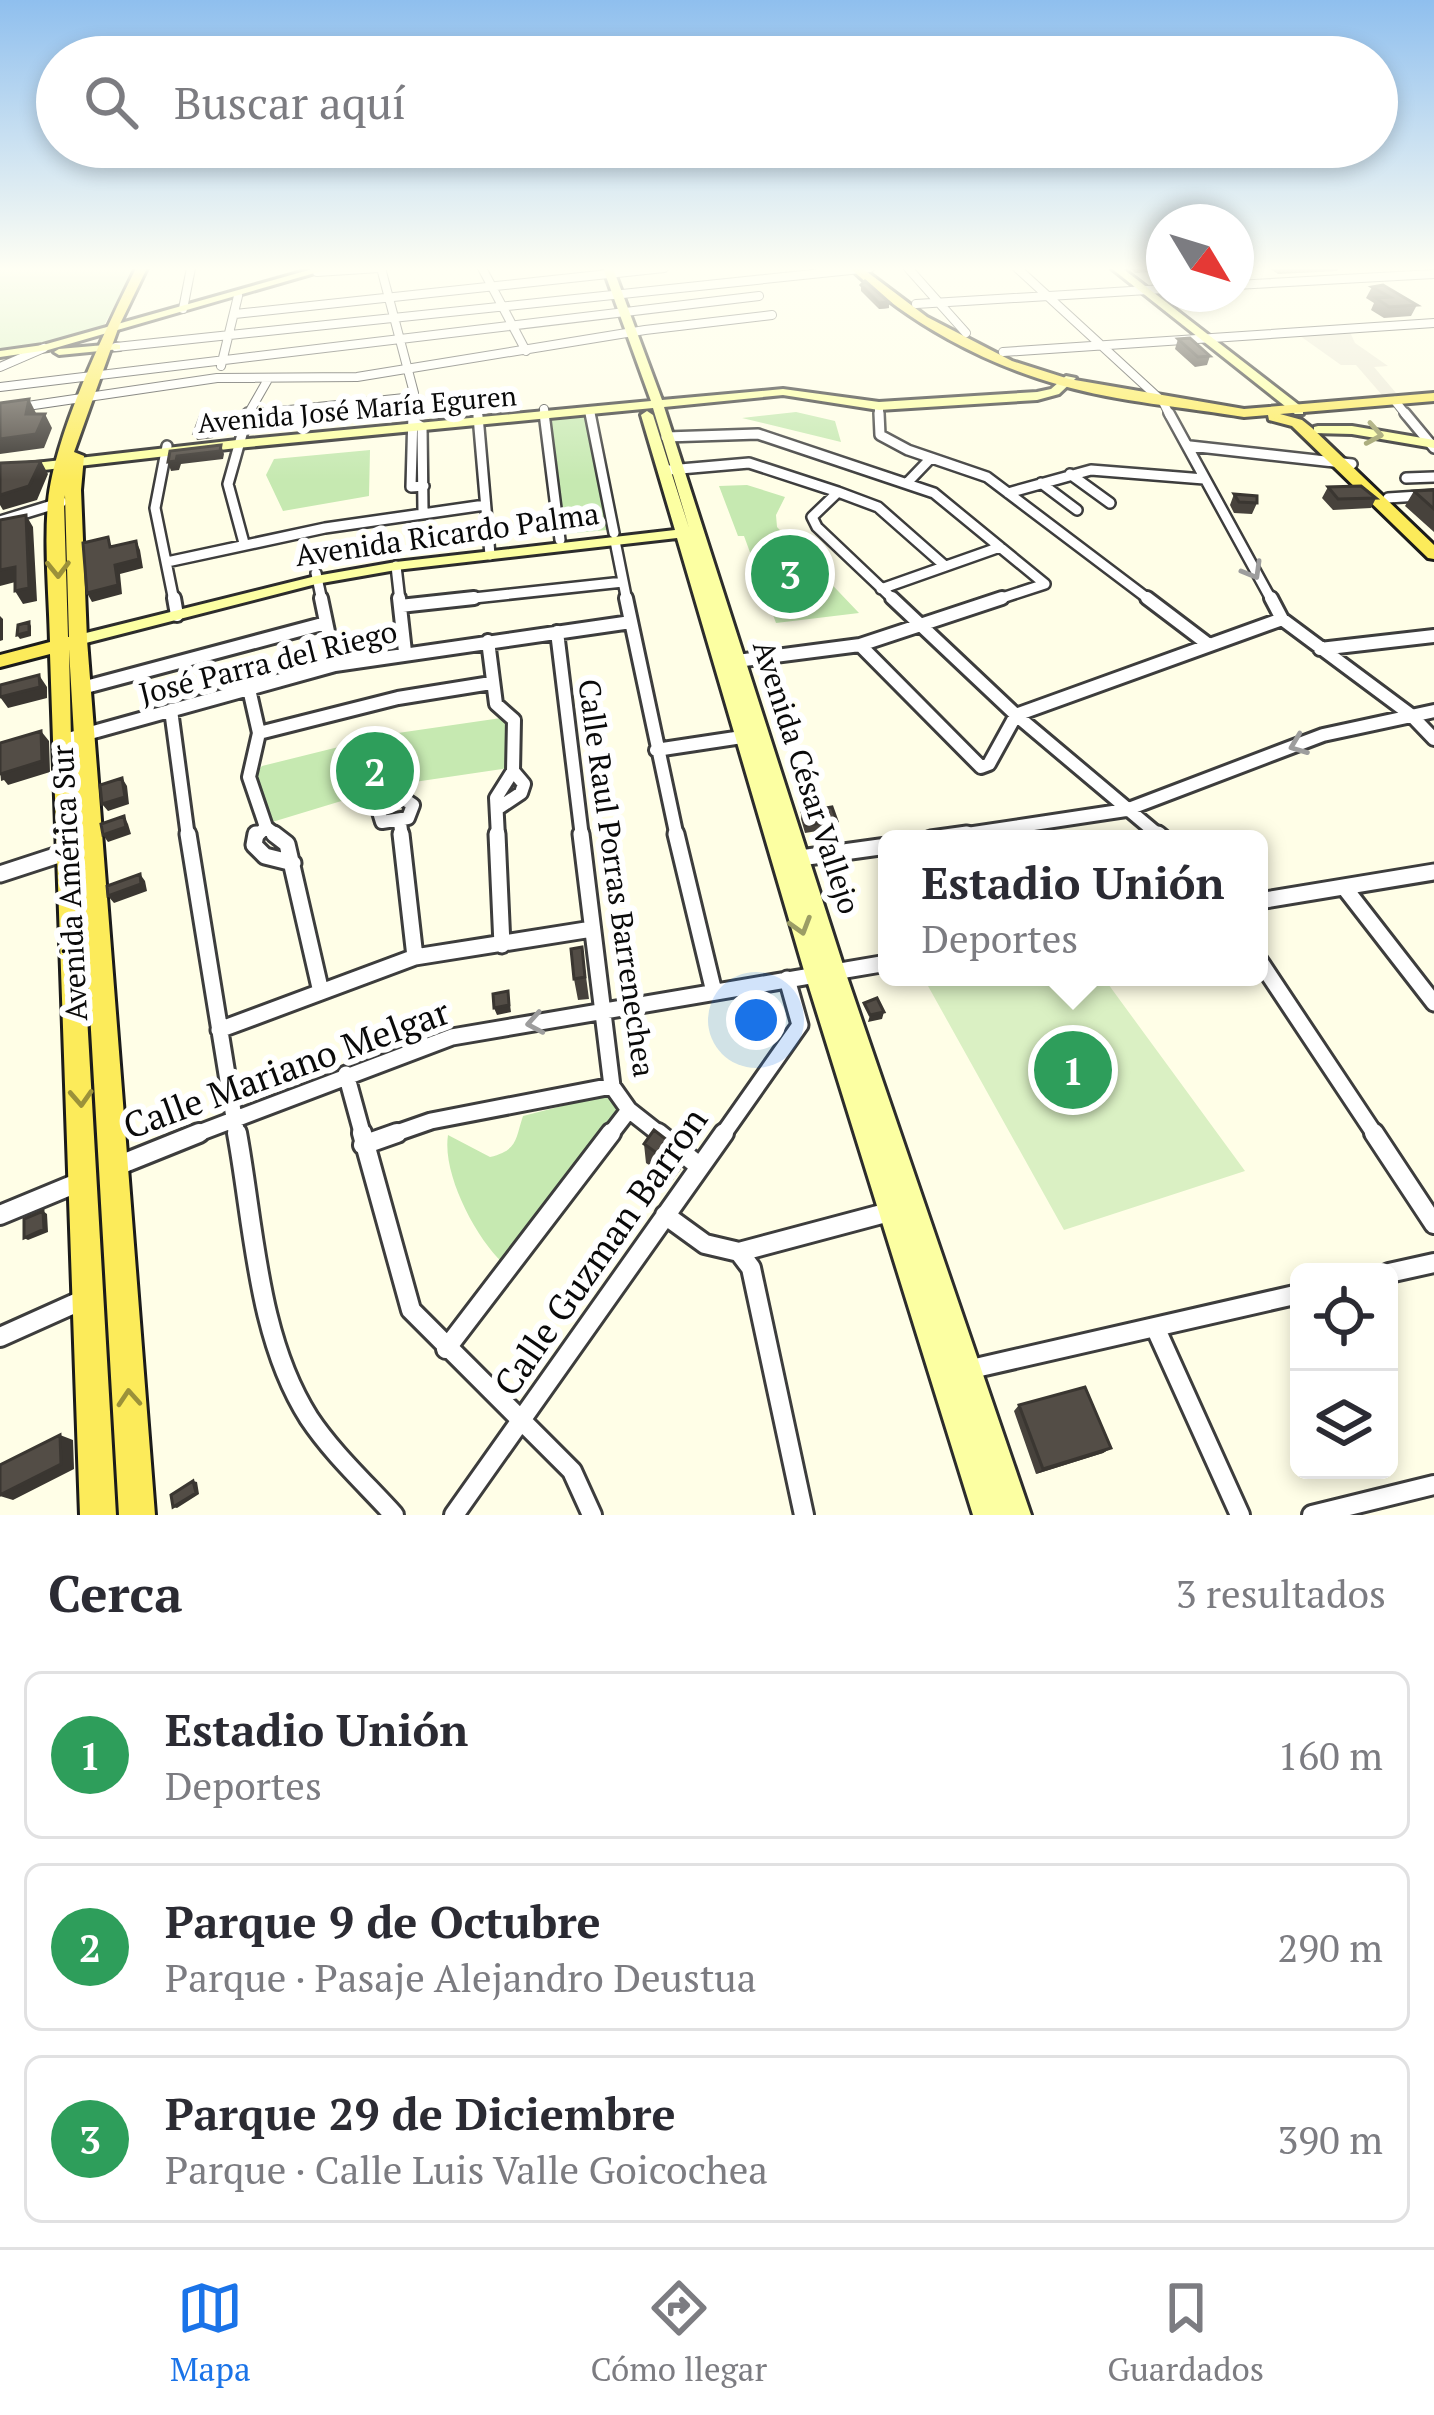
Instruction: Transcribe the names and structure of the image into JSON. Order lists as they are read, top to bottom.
{
  "streets": {
    "main road": [
      "Avenida José María Eguren",
      "Avenida Ricardo Palma",
      "Avenida César Vallejo",
      "Avenida América Sur"
    ],
    "street": [
      "José Parra del Riego",
      "Calle Raul Porras Barrenechea",
      "Calle Mariano Melgar",
      "Calle Guzman Barron"
    ]
  },
  "crossings": [
    ["Avenida José María Eguren", "Avenida César Vallejo"],
    ["Avenida José María Eguren", "Avenida América Sur"],
    ["Avenida Ricardo Palma", "Avenida César Vallejo"],
    ["Avenida Ricardo Palma", "Avenida América Sur"],
    ["José Parra del Riego", "Calle Raul Porras Barrenechea"],
    ["José Parra del Riego", "Avenida América Sur"],
    ["Avenida César Vallejo", "Calle Mariano Melgar"],
    ["Calle Raul Porras Barrenechea", "Calle Mariano Melgar"],
    ["Calle Raul Porras Barrenechea", "Calle Guzman Barron"],
    ["Avenida América Sur", "Calle Mariano Melgar"]
  ],
  "north": "bottom right",
  "page": {
    "search": "Buscar aquí",
    "pins": ["3", "2", "1"],
    "popup": ["Estadio Unión", "Deportes"],
    "heading": ["Cerca", "3 resultados"],
    "list": [
      {
        "mark": "1",
        "name": "Estadio Unión",
        "note": "Deportes",
        "value": "160 m"
      },
      {
        "mark": "2",
        "name": "Parque 9 de Octubre",
        "note": "Parque · Pasaje Alejandro Deustua",
        "value": "290 m"
      },
      {
        "mark": "3",
        "name": "Parque 29 de Diciembre",
        "note": "Parque · Calle Luis Valle Goicochea",
        "value": "390 m"
      }
    ],
    "nav": ["Mapa", "Cómo llegar", "Guardados"]
  }
}
